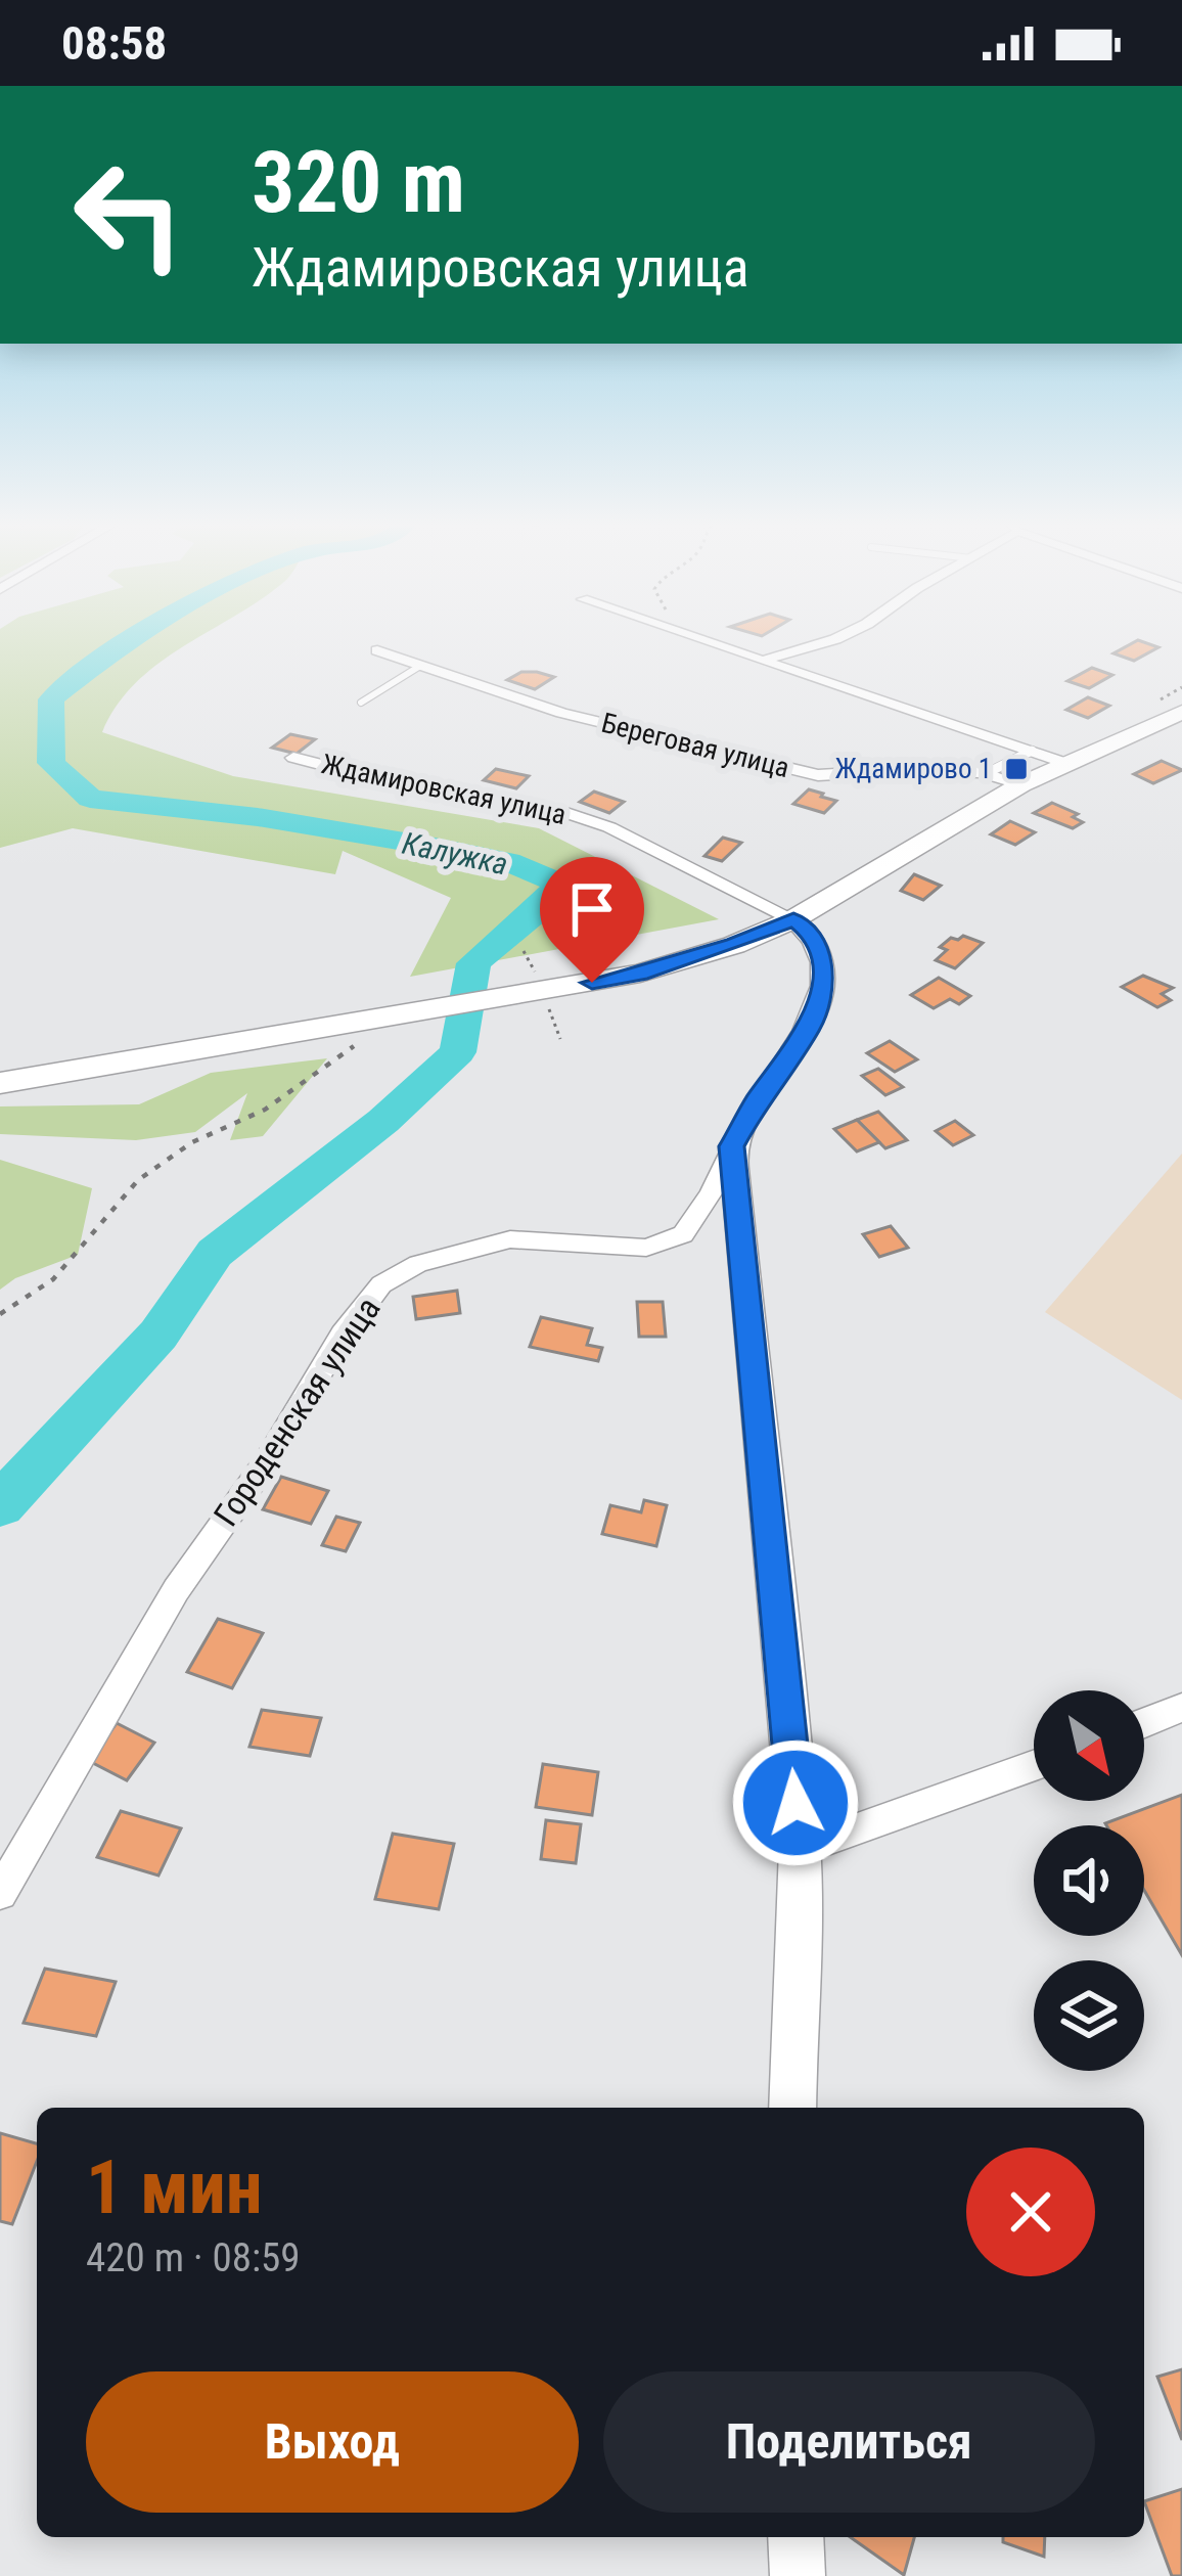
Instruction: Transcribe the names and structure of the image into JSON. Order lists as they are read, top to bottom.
{
  "streets": {
    "street": ["Береговая улица", "Ждамировская улица", "Городенская улица"]
  },
  "crossings": [
    ["Ждамировская улица", "Городенская улица"]
  ],
  "water": ["Калужка"],
  "places": {
    "transit": ["Ждамирово 1"]
  },
  "north": "bottom right",
  "page": {
    "status": "08:58",
    "turn": ["320 m", "Ждамировская улица"],
    "heading": ["1 мин", "420 m · 08:59"],
    "buttons": ["Выход", "Поделиться"]
  }
}
